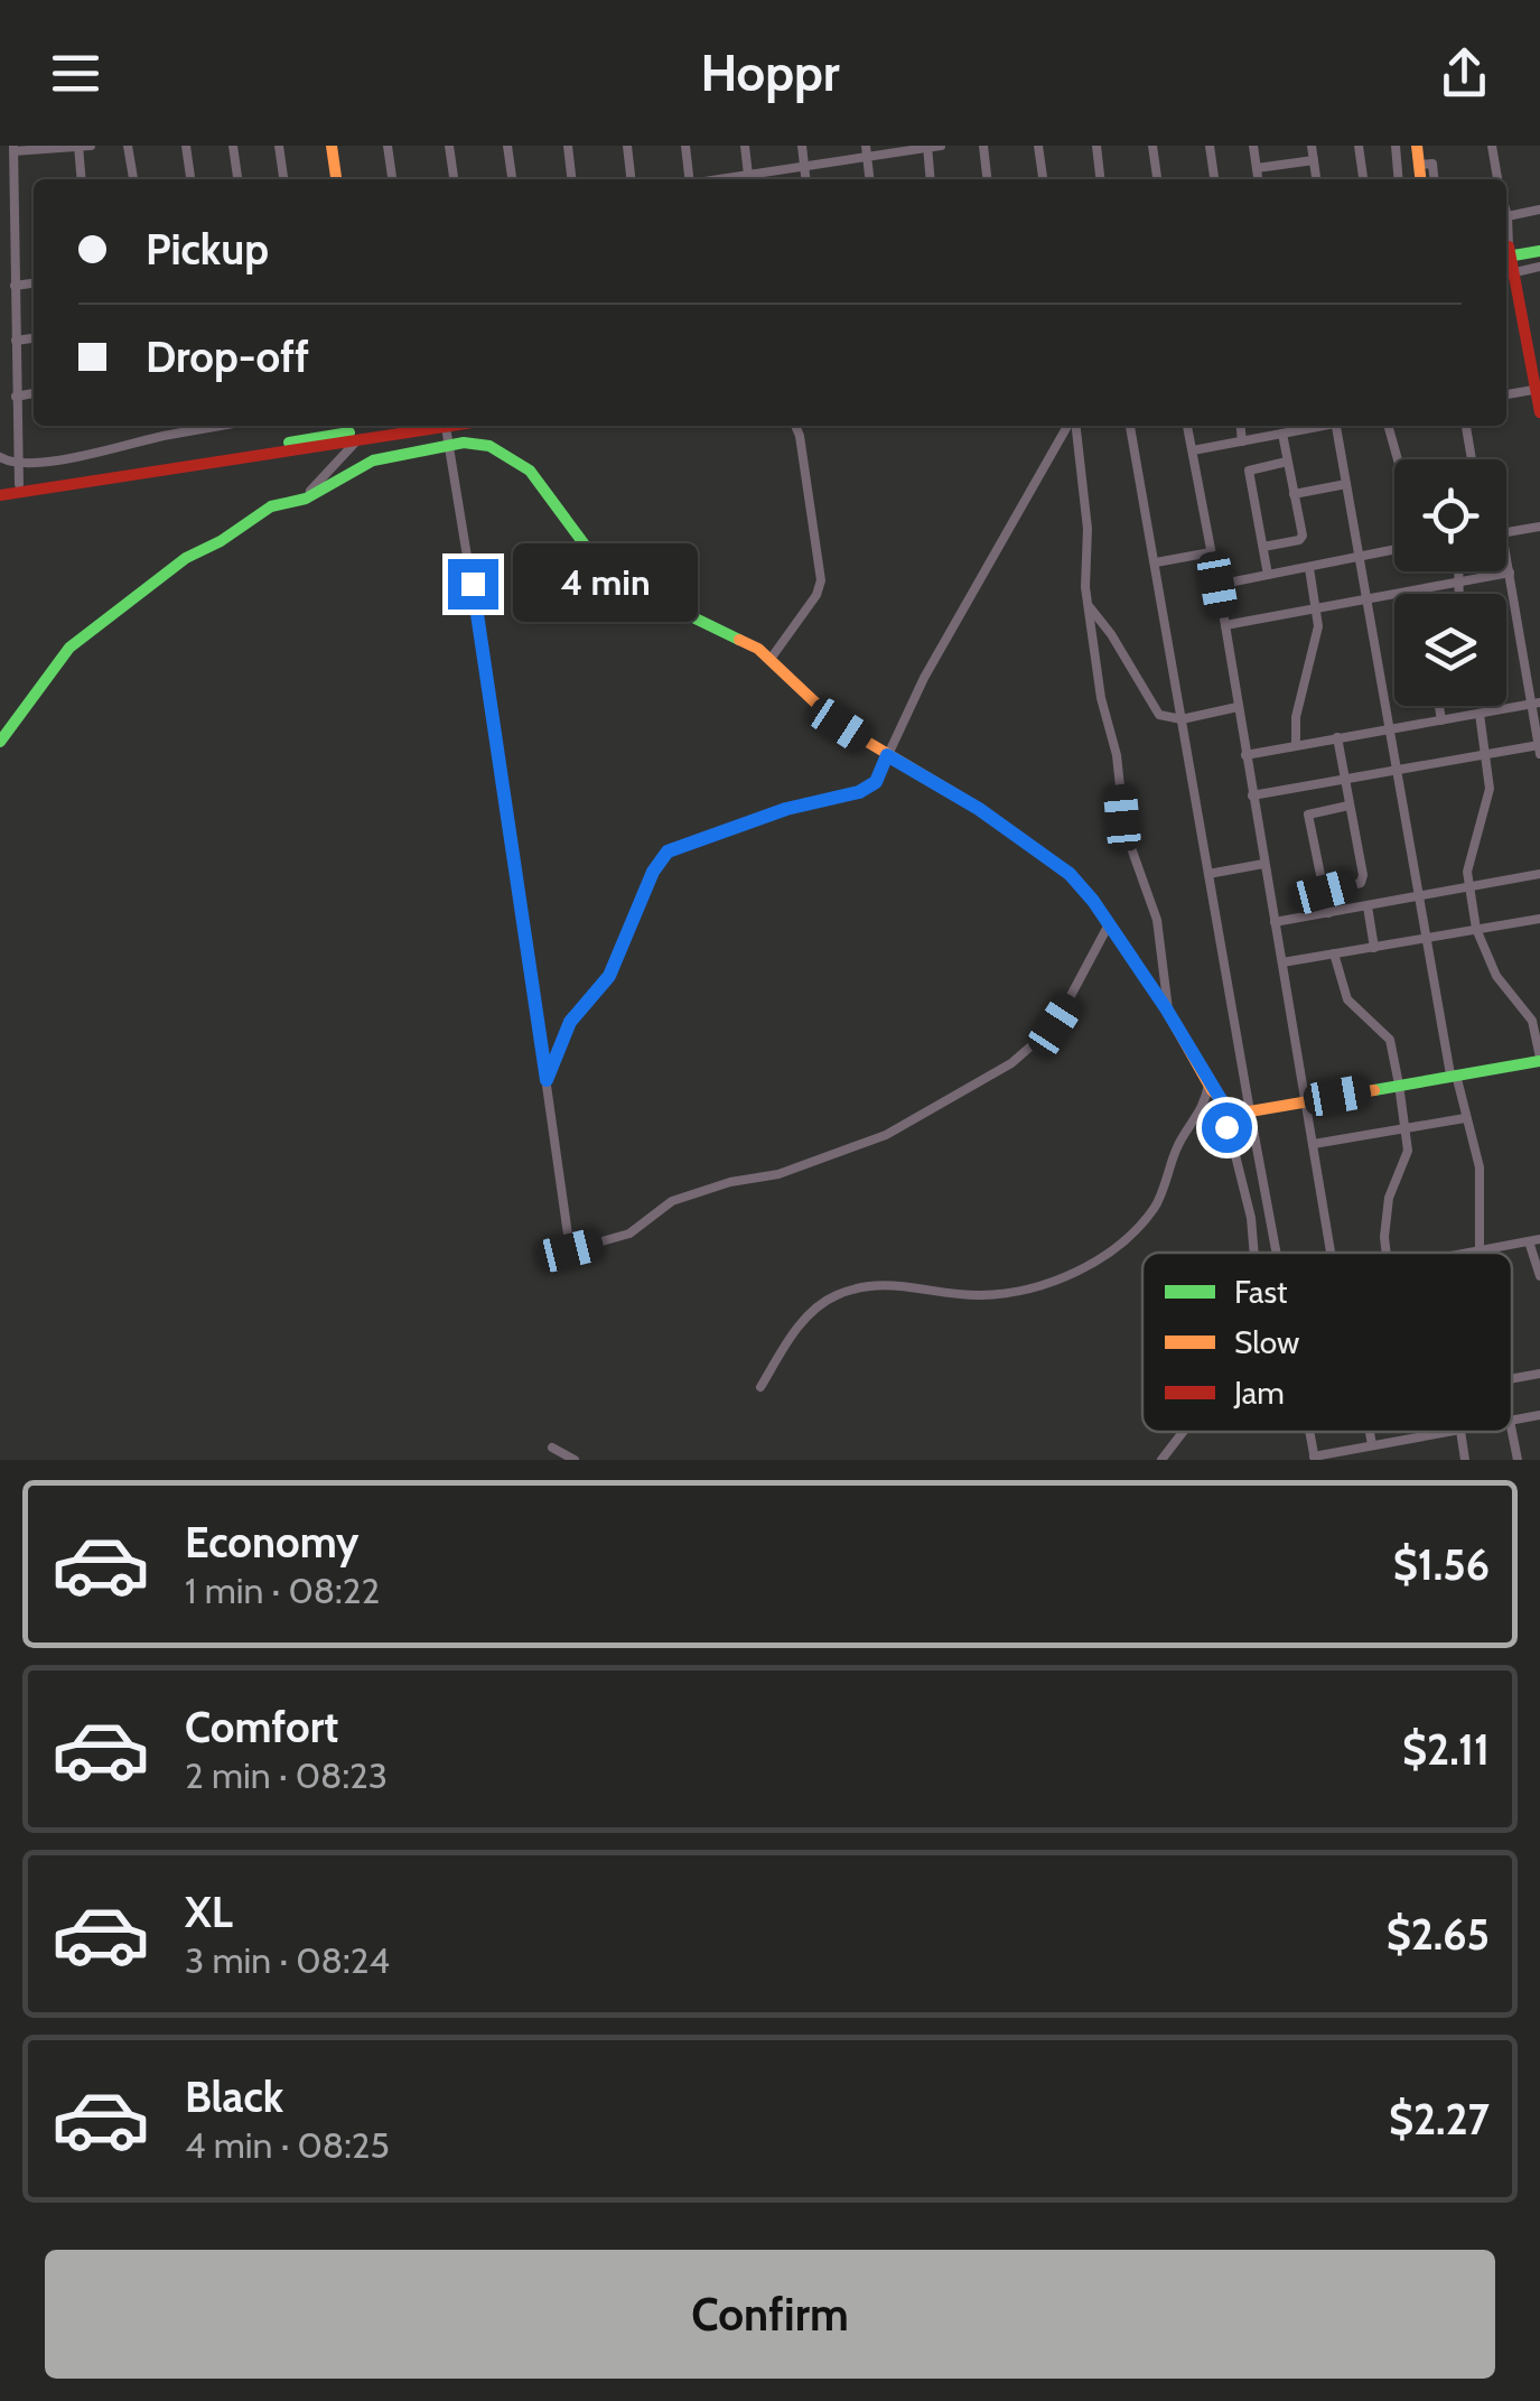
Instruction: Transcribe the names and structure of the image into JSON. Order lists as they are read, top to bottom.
{
  "legend": ["Fast", "Slow", "Jam"],
  "page": {
    "header": "Hoppr",
    "banner": ["Pickup", "Drop-off"],
    "bubble": "4 min",
    "list": [
      {
        "name": "Economy",
        "note": "1 min · 08:22",
        "value": "$1.56"
      },
      {
        "name": "Comfort",
        "note": "2 min · 08:23",
        "value": "$2.11"
      },
      {
        "name": "XL",
        "note": "3 min · 08:24",
        "value": "$2.65"
      },
      {
        "name": "Black",
        "note": "4 min · 08:25",
        "value": "$2.27"
      }
    ],
    "buttons": "Confirm"
  }
}
